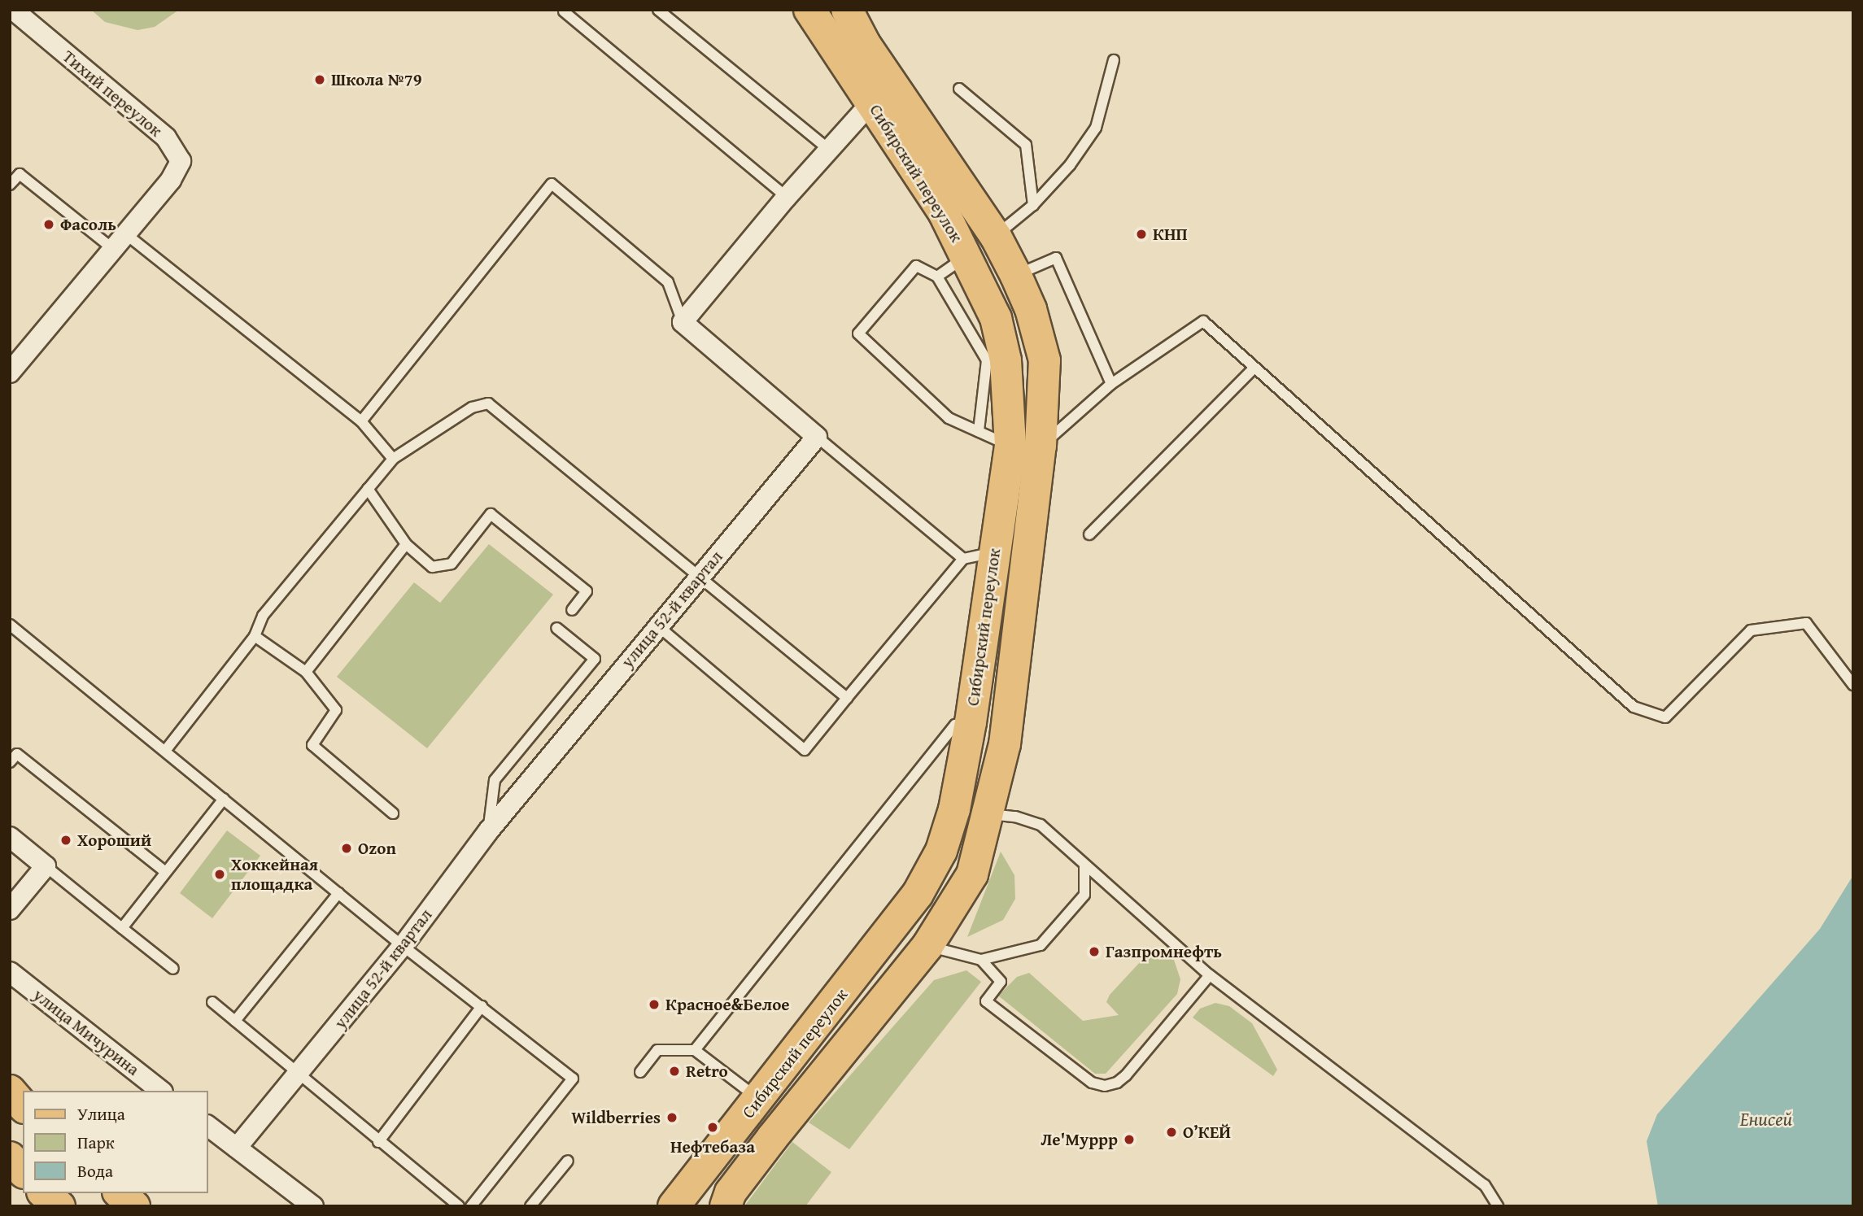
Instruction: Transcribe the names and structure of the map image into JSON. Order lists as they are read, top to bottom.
{
  "streets": {
    "main road": ["Сибирский переулок"],
    "street": ["Тихий переулок", "улица 52-й квартал", "улица Мичурина"]
  },
  "water": ["Енисей"],
  "places": [
    "Школа №79",
    "Фасоль",
    "КНП",
    "Хороший",
    "Ozon",
    "Хоккейная площадка",
    "Газпромнефть",
    "Красное&Белое",
    "Retro",
    "Wildberries",
    "Нефтебаза",
    "О’КЕЙ",
    "Ле'Муррр"
  ],
  "legend": ["Улица", "Парк", "Вода"]
}
